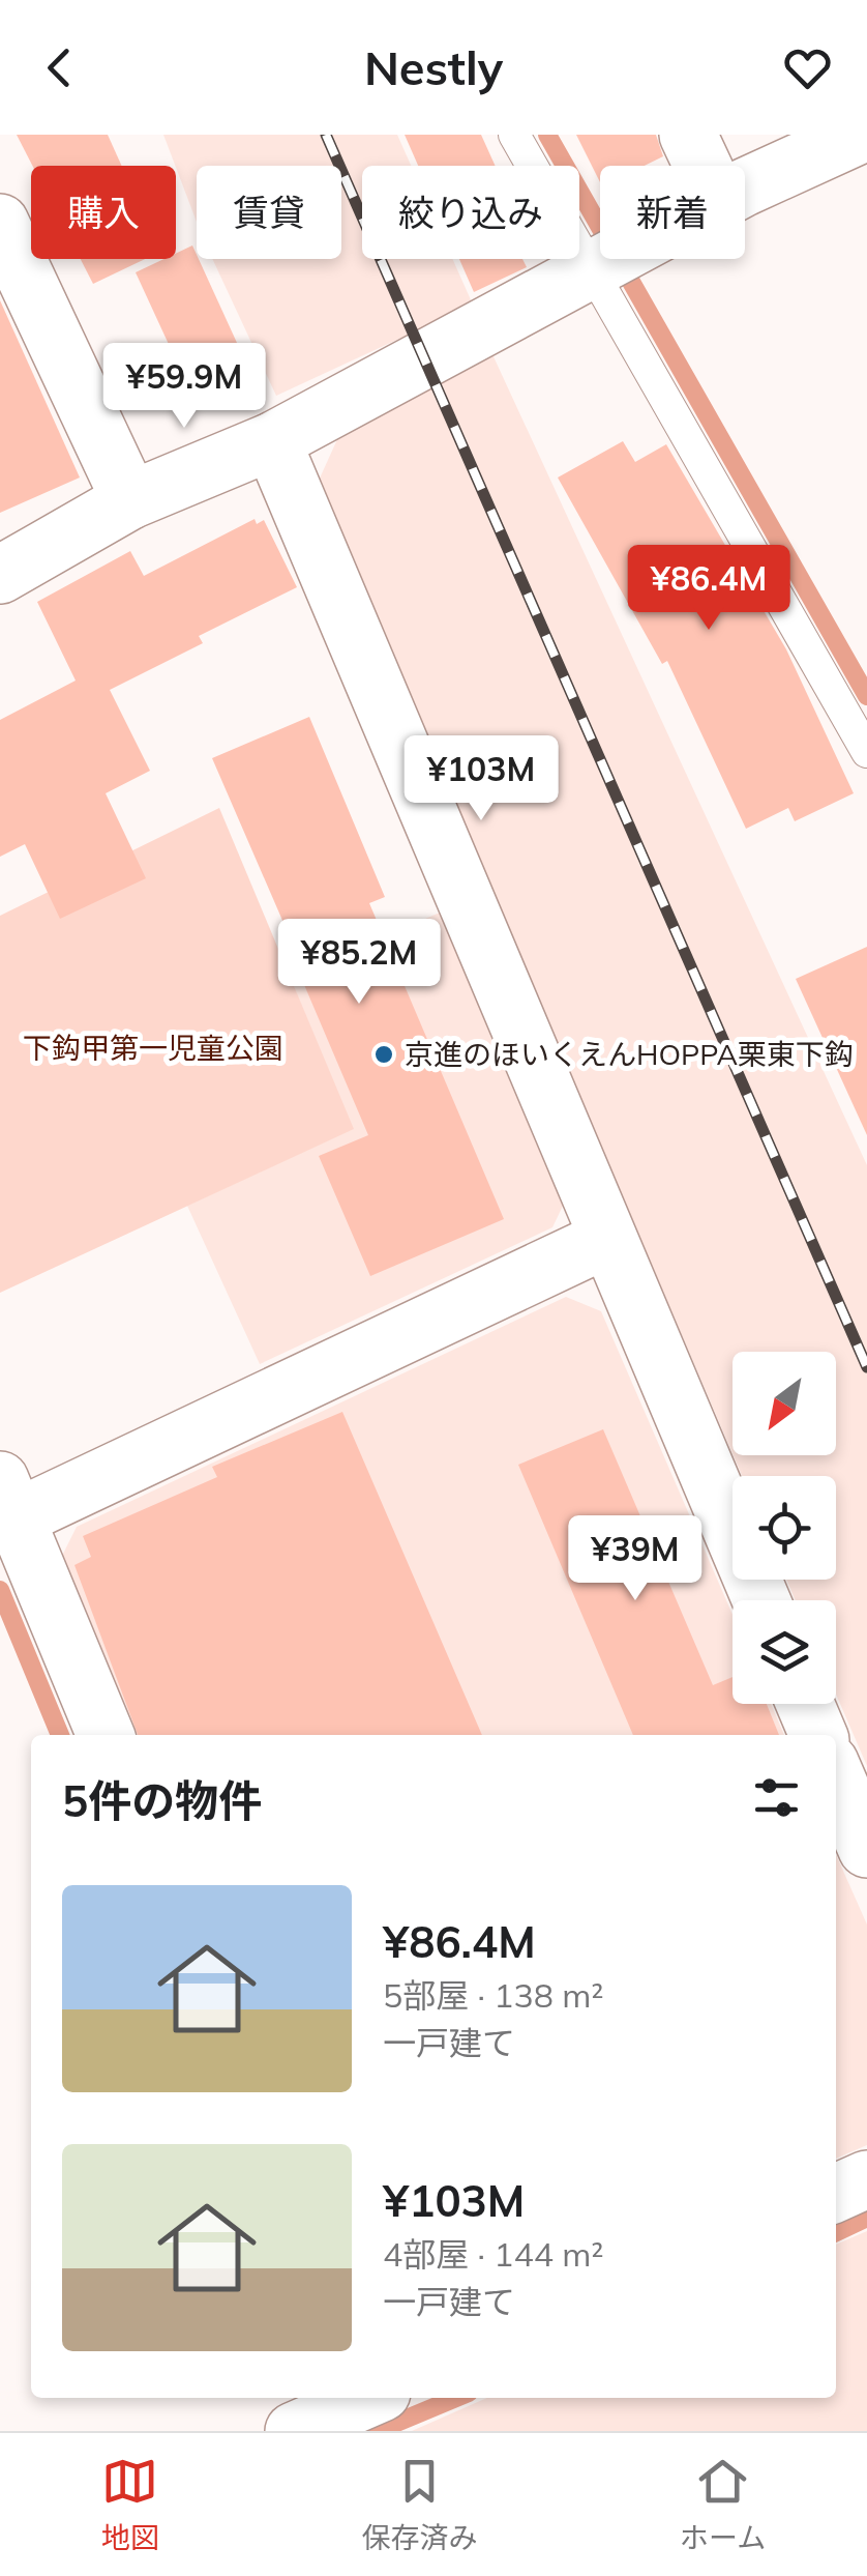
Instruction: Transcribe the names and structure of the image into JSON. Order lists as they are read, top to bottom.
{
  "parks": ["下鈎甲第一児童公園"],
  "places": ["京進のほいくえんHOPPA栗東下鈎"],
  "north": "bottom left",
  "page": {
    "header": "Nestly",
    "chip": [
      "購入",
      "賃貸",
      "絞り込み",
      "新着"
    ],
    "price": [
      "¥59.9M",
      "¥86.4M",
      "¥103M",
      "¥85.2M",
      "¥39M"
    ],
    "heading": "5件の物件",
    "list": [
      {
        "name": "¥86.4M",
        "note": "5部屋 · 138 m² · 一戸建て"
      },
      {
        "name": "¥103M",
        "note": "4部屋 · 144 m² · 一戸建て"
      }
    ],
    "tabs": ["地図", "保存済み", "ホーム"]
  }
}
